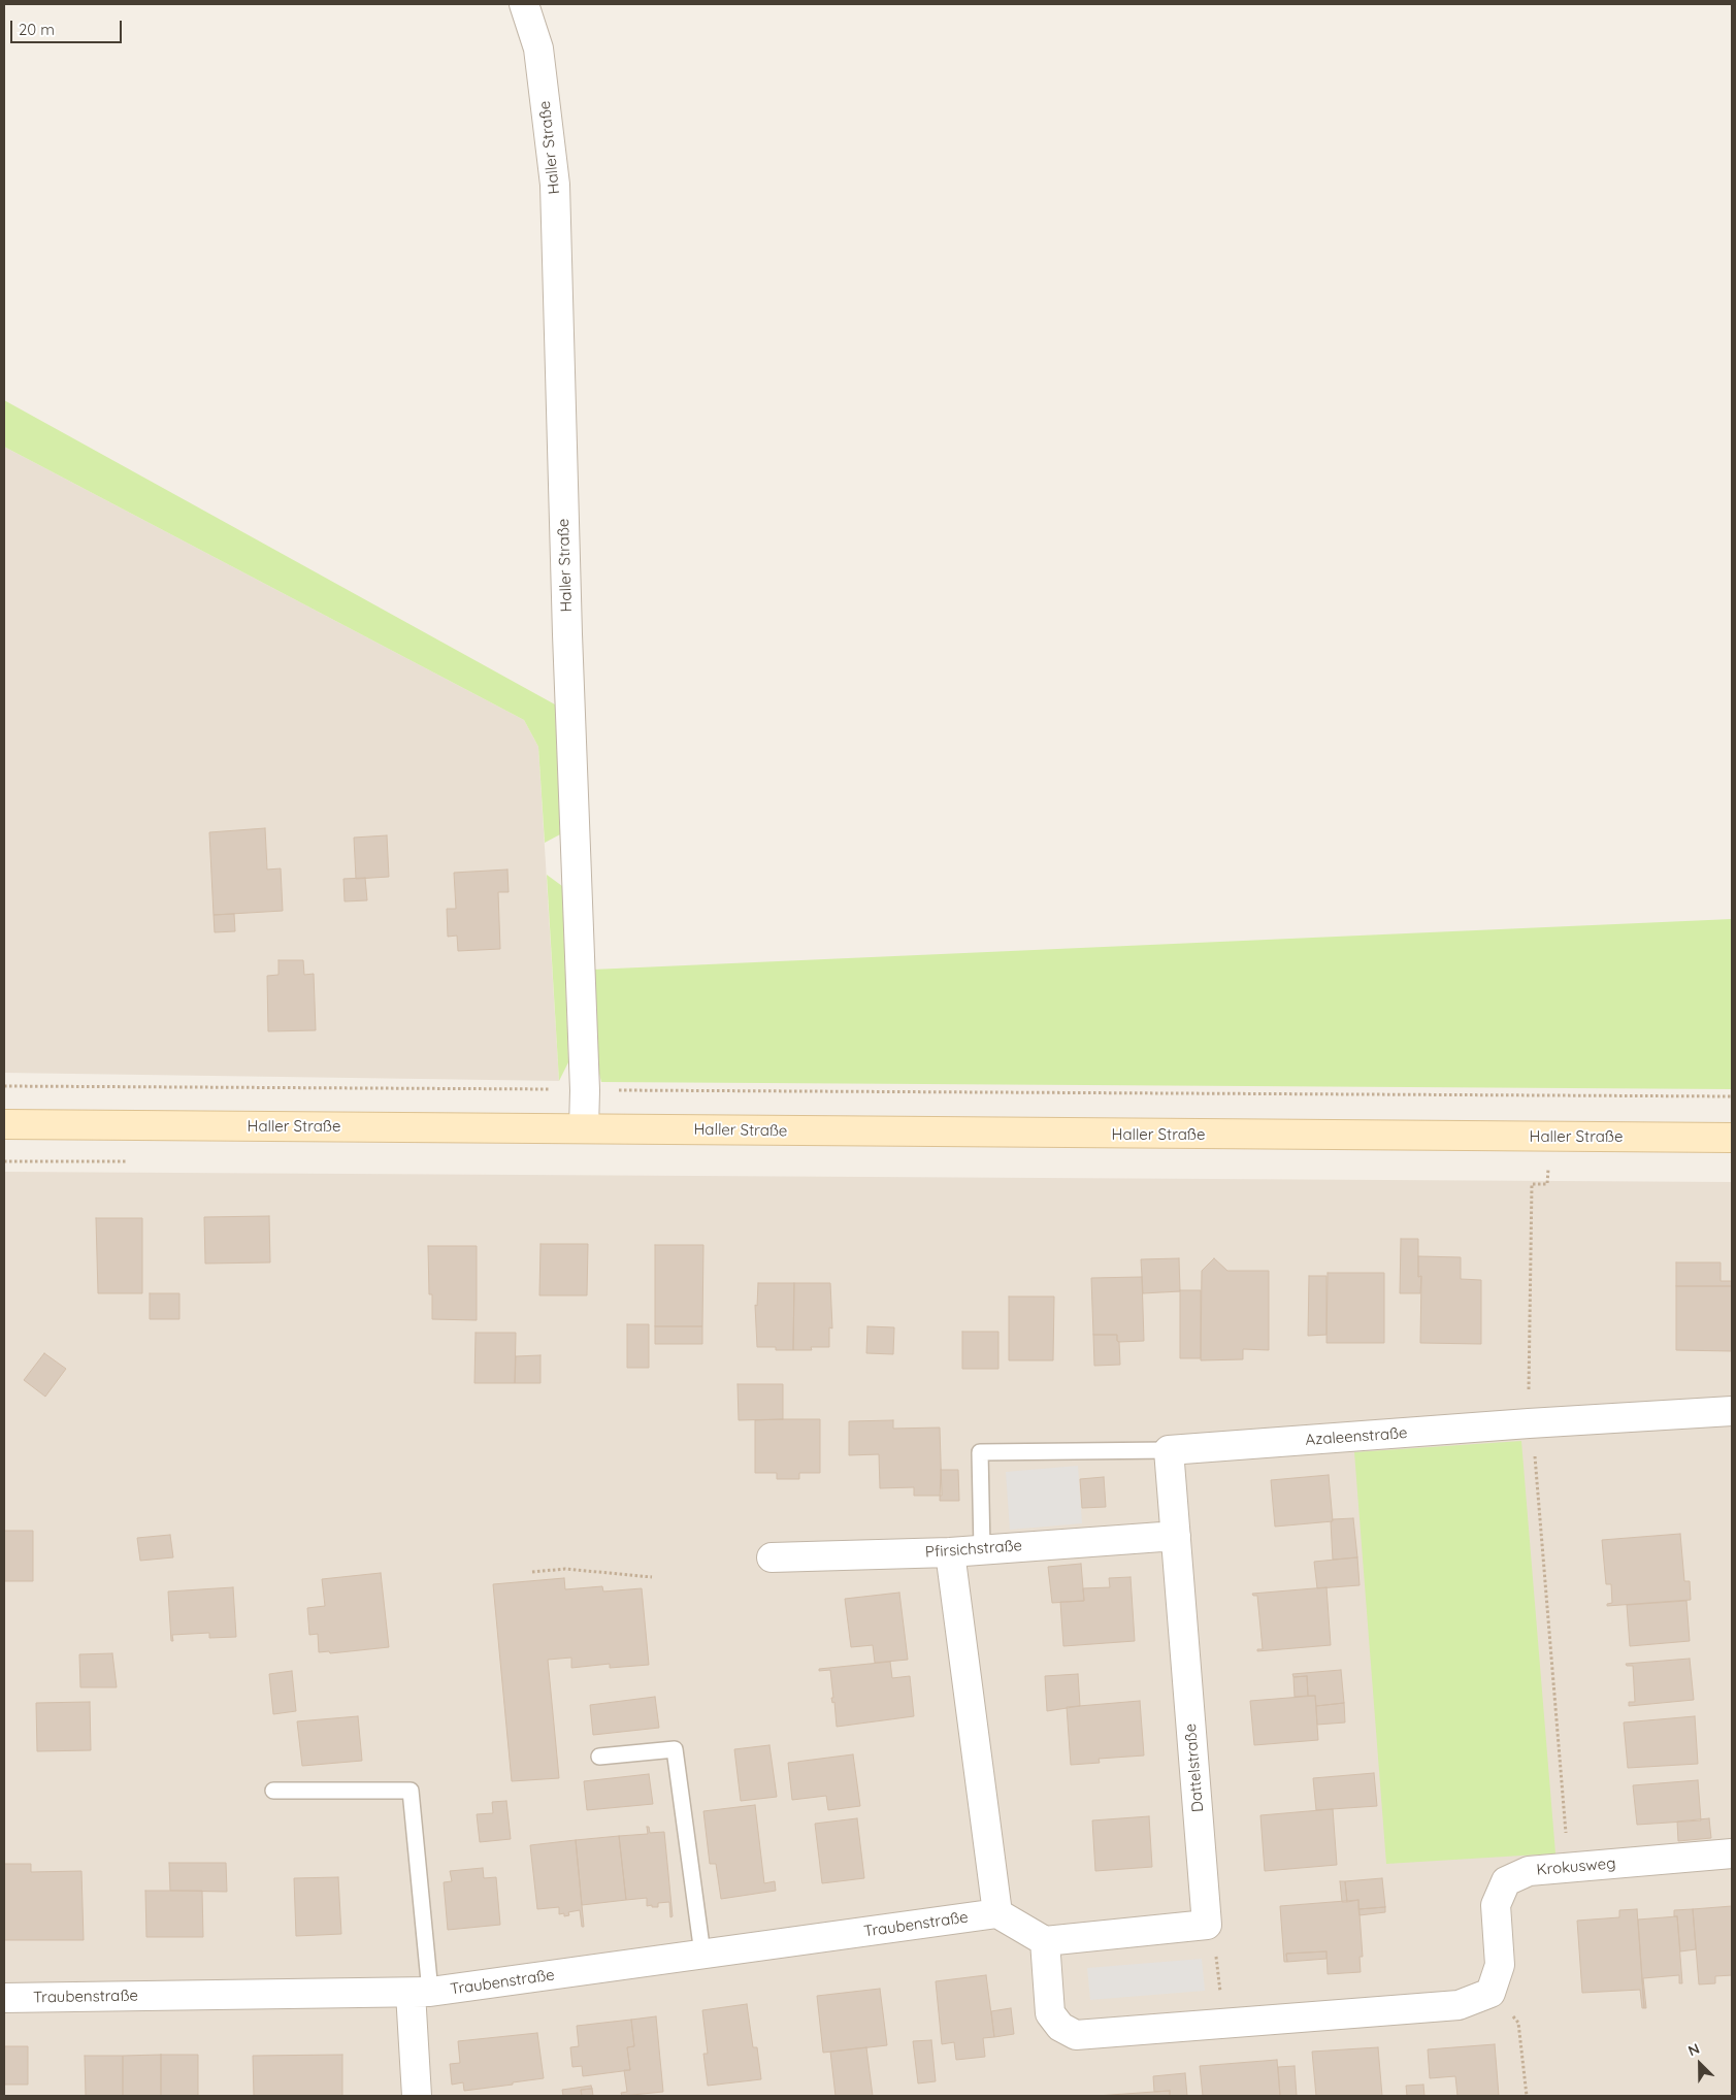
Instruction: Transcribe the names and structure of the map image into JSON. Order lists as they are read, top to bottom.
{
  "streets": {
    "main road": ["Haller Straße"],
    "street": [
      "Azaleenstraße",
      "Pfirsichstraße",
      "Dattelstraße",
      "Krokusweg",
      "Traubenstraße"
    ]
  },
  "crossings": [
    ["Azaleenstraße", "Pfirsichstraße"],
    ["Azaleenstraße", "Dattelstraße"],
    ["Pfirsichstraße", "Dattelstraße"]
  ],
  "scale_bar": "20 m",
  "north": "top left"
}
